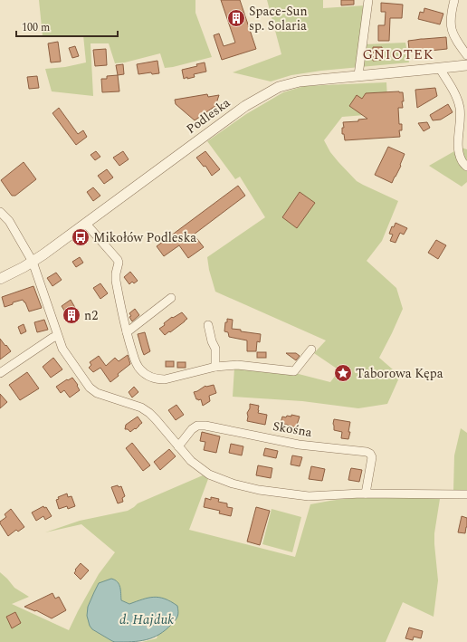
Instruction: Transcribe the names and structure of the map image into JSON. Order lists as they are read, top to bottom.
{
  "streets": {
    "street": ["Podleska", "Skośna"]
  },
  "districts": ["GNIOTEK"],
  "water": ["d. Hajduk"],
  "places": {
    "building": ["Space-Sun sp. Solaria", "n2"],
    "bus stop": ["Mikołów Podleska"],
    "place": ["Taborowa Kępa"]
  },
  "scale_bar": "100 m"
}
